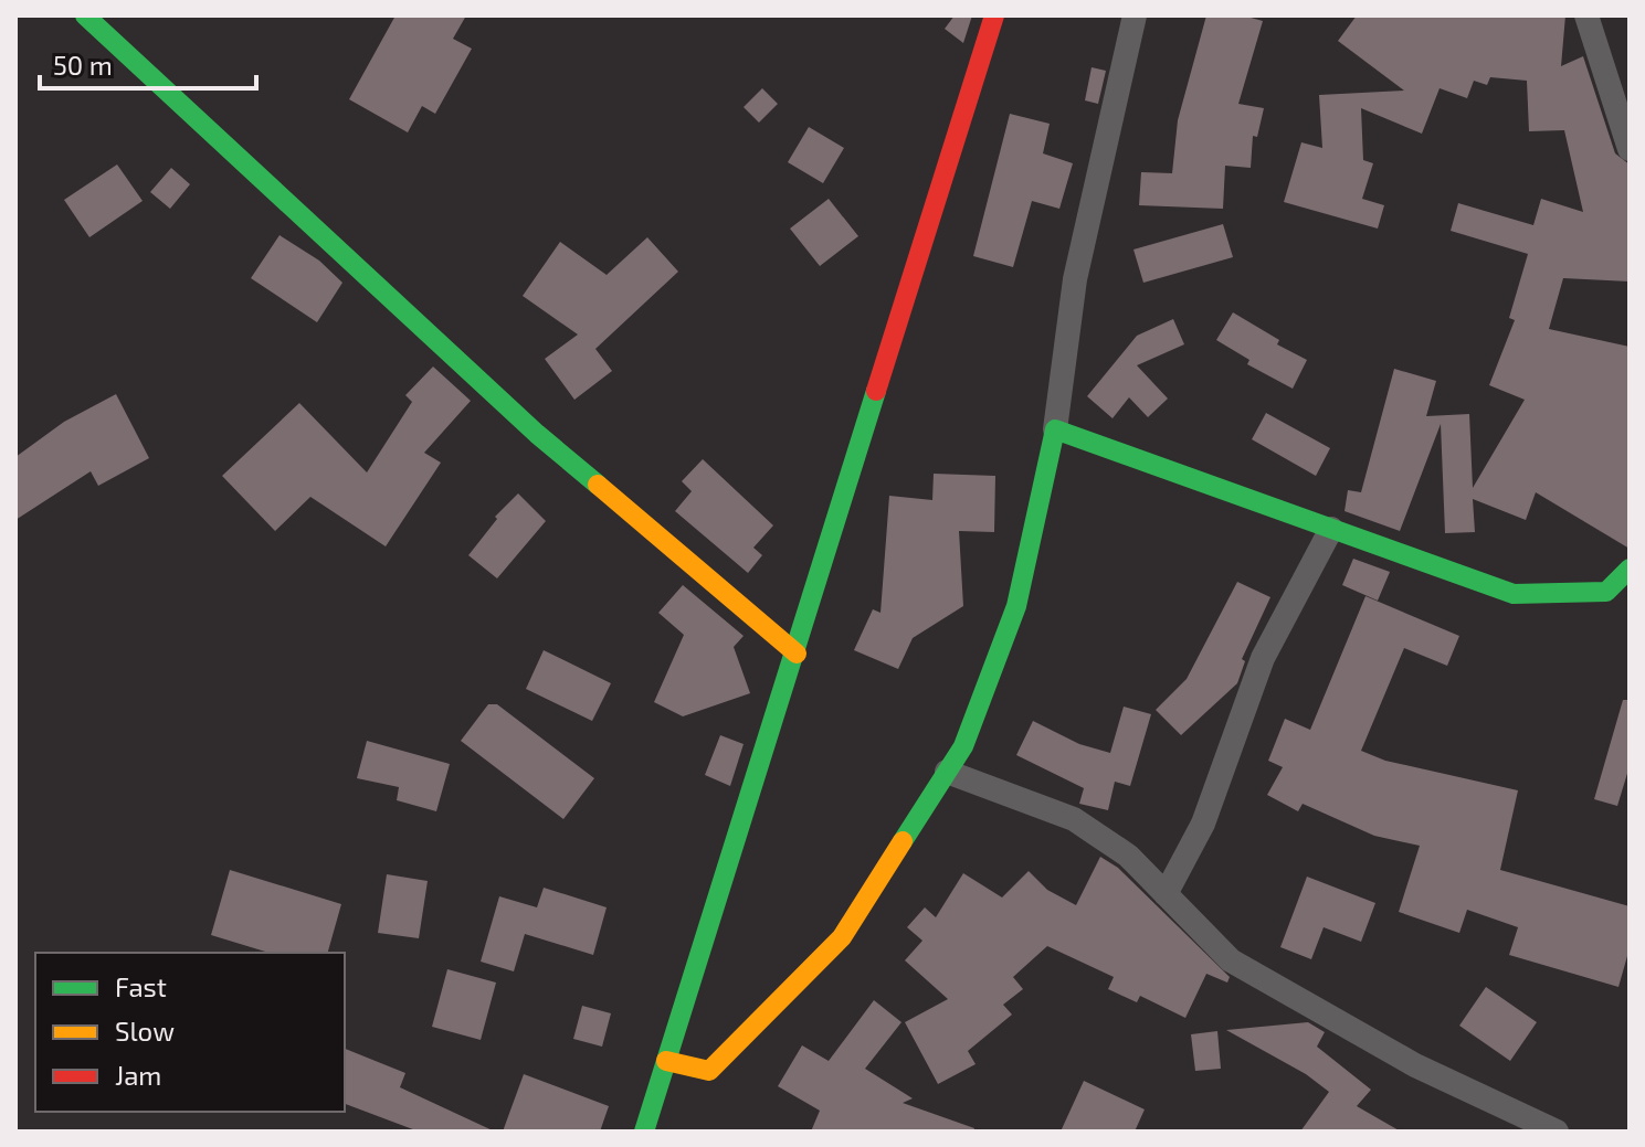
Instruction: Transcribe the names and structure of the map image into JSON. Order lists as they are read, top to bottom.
{
  "legend": ["Fast", "Slow", "Jam"],
  "scale_bar": "50 m"
}
